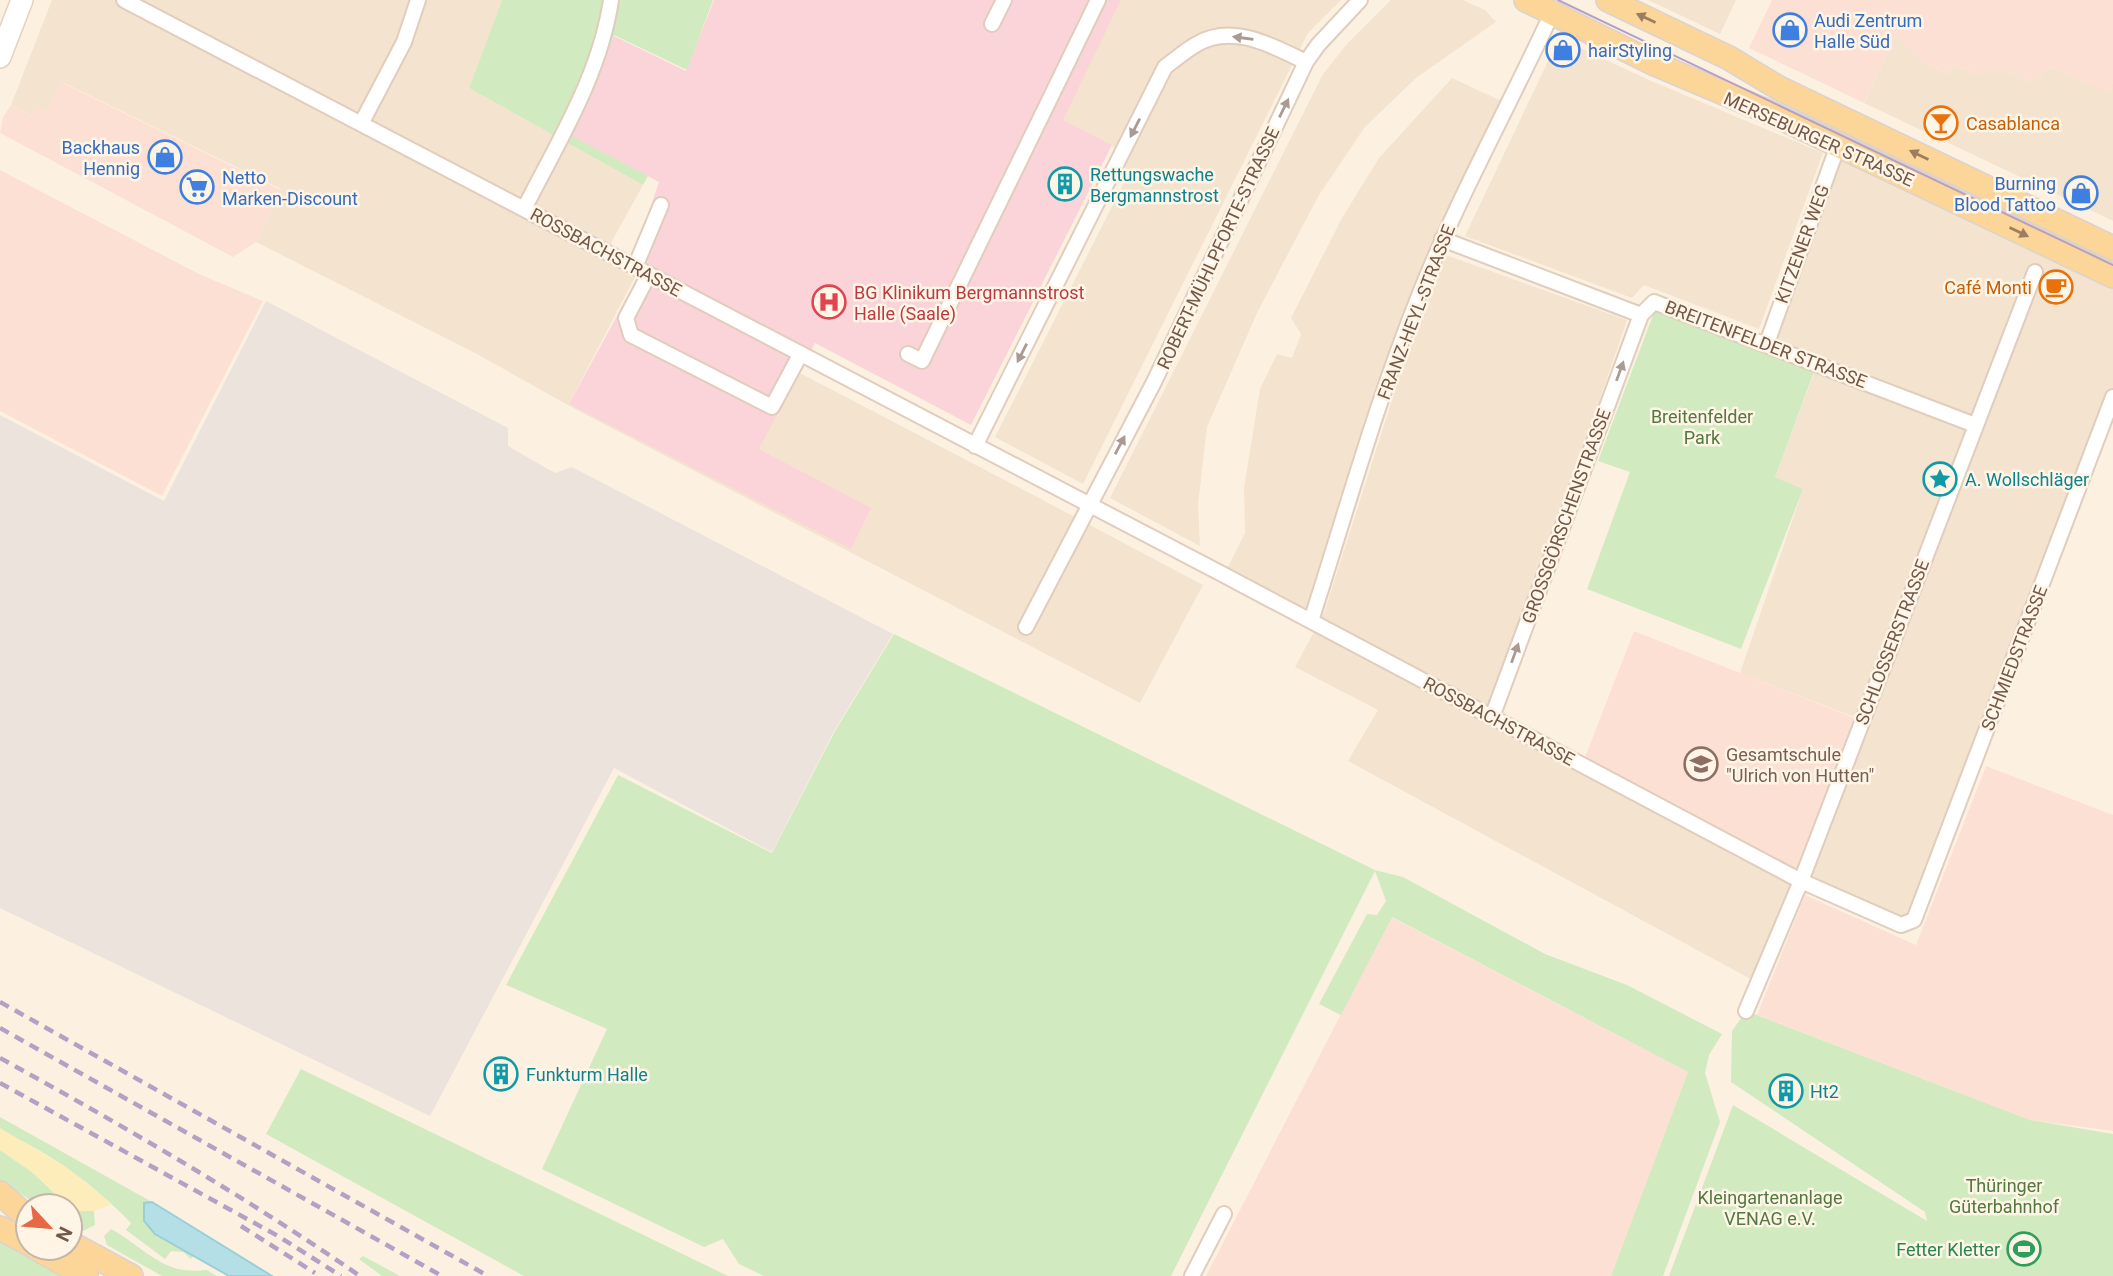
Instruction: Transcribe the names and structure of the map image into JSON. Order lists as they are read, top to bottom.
{
  "streets": {
    "main road": ["MERSEBURGER STRASSE"],
    "street": [
      "KITZENER WEG",
      "ROBERT-MÜHLPFORTE-STRASSE",
      "ROSSBACHSTRASSE",
      "FRANZ-HEYL-STRASSE",
      "BREITENFELDER STRASSE",
      "GROSSGÖRSCHENSTRASSE",
      "SCHLOSSERSTRASSE",
      "SCHMIEDSTRASSE"
    ]
  },
  "crossings": [
    ["MERSEBURGER STRASSE", "KITZENER WEG"],
    ["MERSEBURGER STRASSE", "FRANZ-HEYL-STRASSE"],
    ["KITZENER WEG", "BREITENFELDER STRASSE"],
    ["ROBERT-MÜHLPFORTE-STRASSE", "ROSSBACHSTRASSE"],
    ["ROSSBACHSTRASSE", "FRANZ-HEYL-STRASSE"],
    ["ROSSBACHSTRASSE", "GROSSGÖRSCHENSTRASSE"],
    ["ROSSBACHSTRASSE", "SCHLOSSERSTRASSE"],
    ["ROSSBACHSTRASSE", "SCHMIEDSTRASSE"],
    ["FRANZ-HEYL-STRASSE", "BREITENFELDER STRASSE"],
    ["BREITENFELDER STRASSE", "GROSSGÖRSCHENSTRASSE"],
    ["BREITENFELDER STRASSE", "SCHLOSSERSTRASSE"]
  ],
  "one_way": ["ROBERT-MÜHLPFORTE-STRASSE", "GROSSGÖRSCHENSTRASSE"],
  "parks": ["Breitenfelder Park", "Thüringer Güterbahnhof", "Kleingartenanlage VENAG e.V."],
  "places": {
    "shop": [
      "Audi Zentrum Halle Süd",
      "hairStyling",
      "Backhaus Hennig",
      "Burning Blood Tattoo"
    ],
    "bar": ["Casablanca"],
    "building": ["Rettungswache Bergmannstrost", "Funkturm Halle", "Ht2"],
    "supermarket": ["Netto Marken-Discount"],
    "cafe": ["Café Monti"],
    "hospital": ["BG Klinikum Bergmannstrost Halle (Saale)"],
    "place": ["A. Wollschläger"],
    "school or university": ["Gesamtschule \"Ulrich von Hutten\""],
    "sports": ["Fetter Kletter"]
  },
  "north": "bottom right"
}
